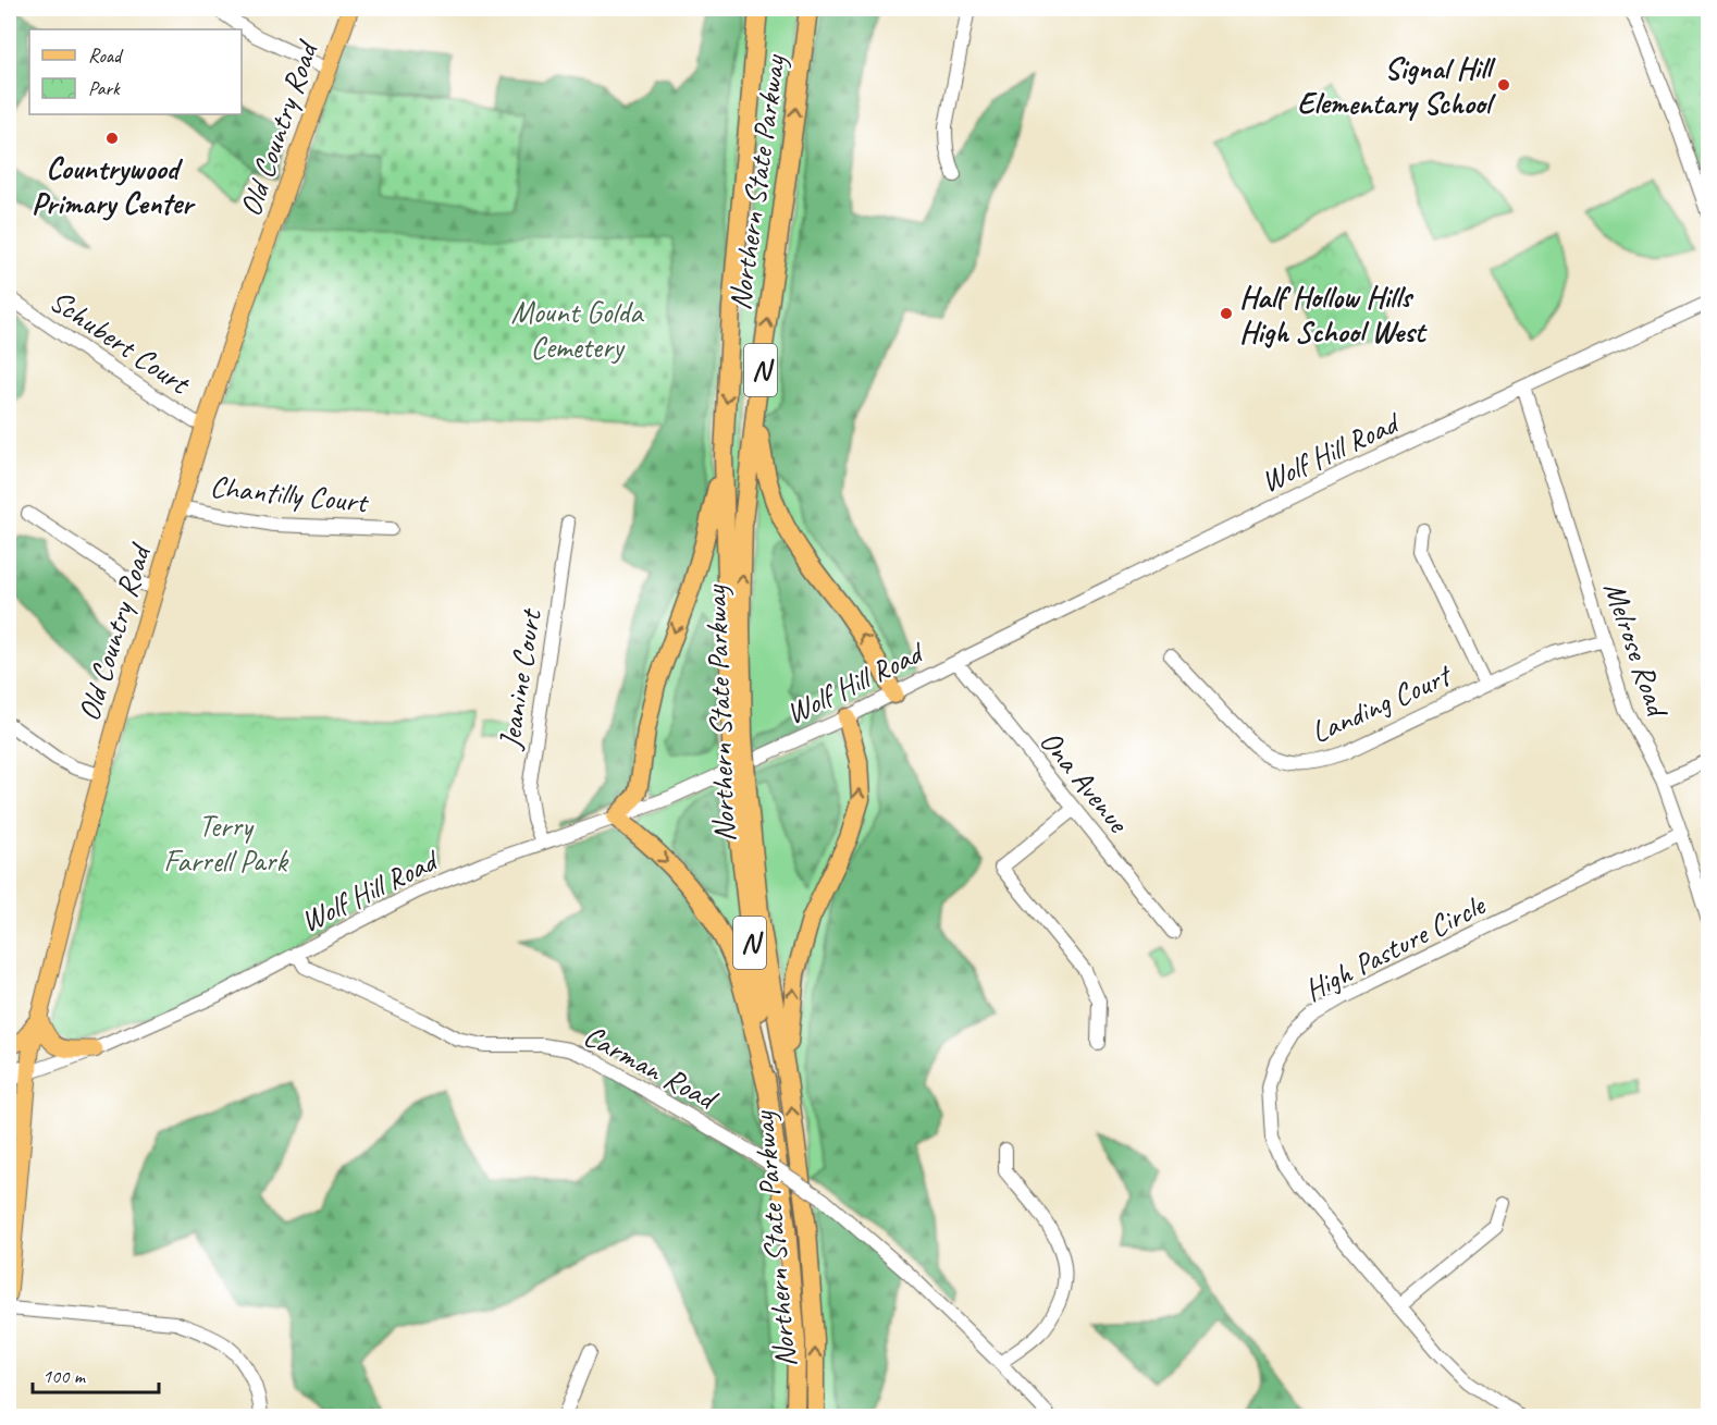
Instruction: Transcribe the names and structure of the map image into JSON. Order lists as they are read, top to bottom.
{
  "streets": {
    "highway": ["Northern State Parkway", "N"],
    "main road": ["Old Country Road"],
    "street": [
      "Schubert Court",
      "Wolf Hill Road",
      "Chantilly Court",
      "Melrose Road",
      "Jeanine Court",
      "Landing Court",
      "Ona Avenue",
      "High Pasture Circle",
      "Carman Road"
    ]
  },
  "crossings": [
    ["Old Country Road", "Schubert Court"],
    ["Old Country Road", "Wolf Hill Road"],
    ["Old Country Road", "Chantilly Court"],
    ["Wolf Hill Road", "Melrose Road"],
    ["Wolf Hill Road", "Jeanine Court"],
    ["Wolf Hill Road", "Ona Avenue"],
    ["Wolf Hill Road", "Carman Road"],
    ["Melrose Road", "Landing Court"],
    ["Melrose Road", "High Pasture Circle"]
  ],
  "parks": ["Mount Golda Cemetery", "Terry Farrell Park"],
  "places": ["Signal Hill Elementary School", "Countrywood Primary Center", "Half Hollow Hills High School West"],
  "legend": ["Road", "Park"],
  "scale_bar": "100 m"
}
